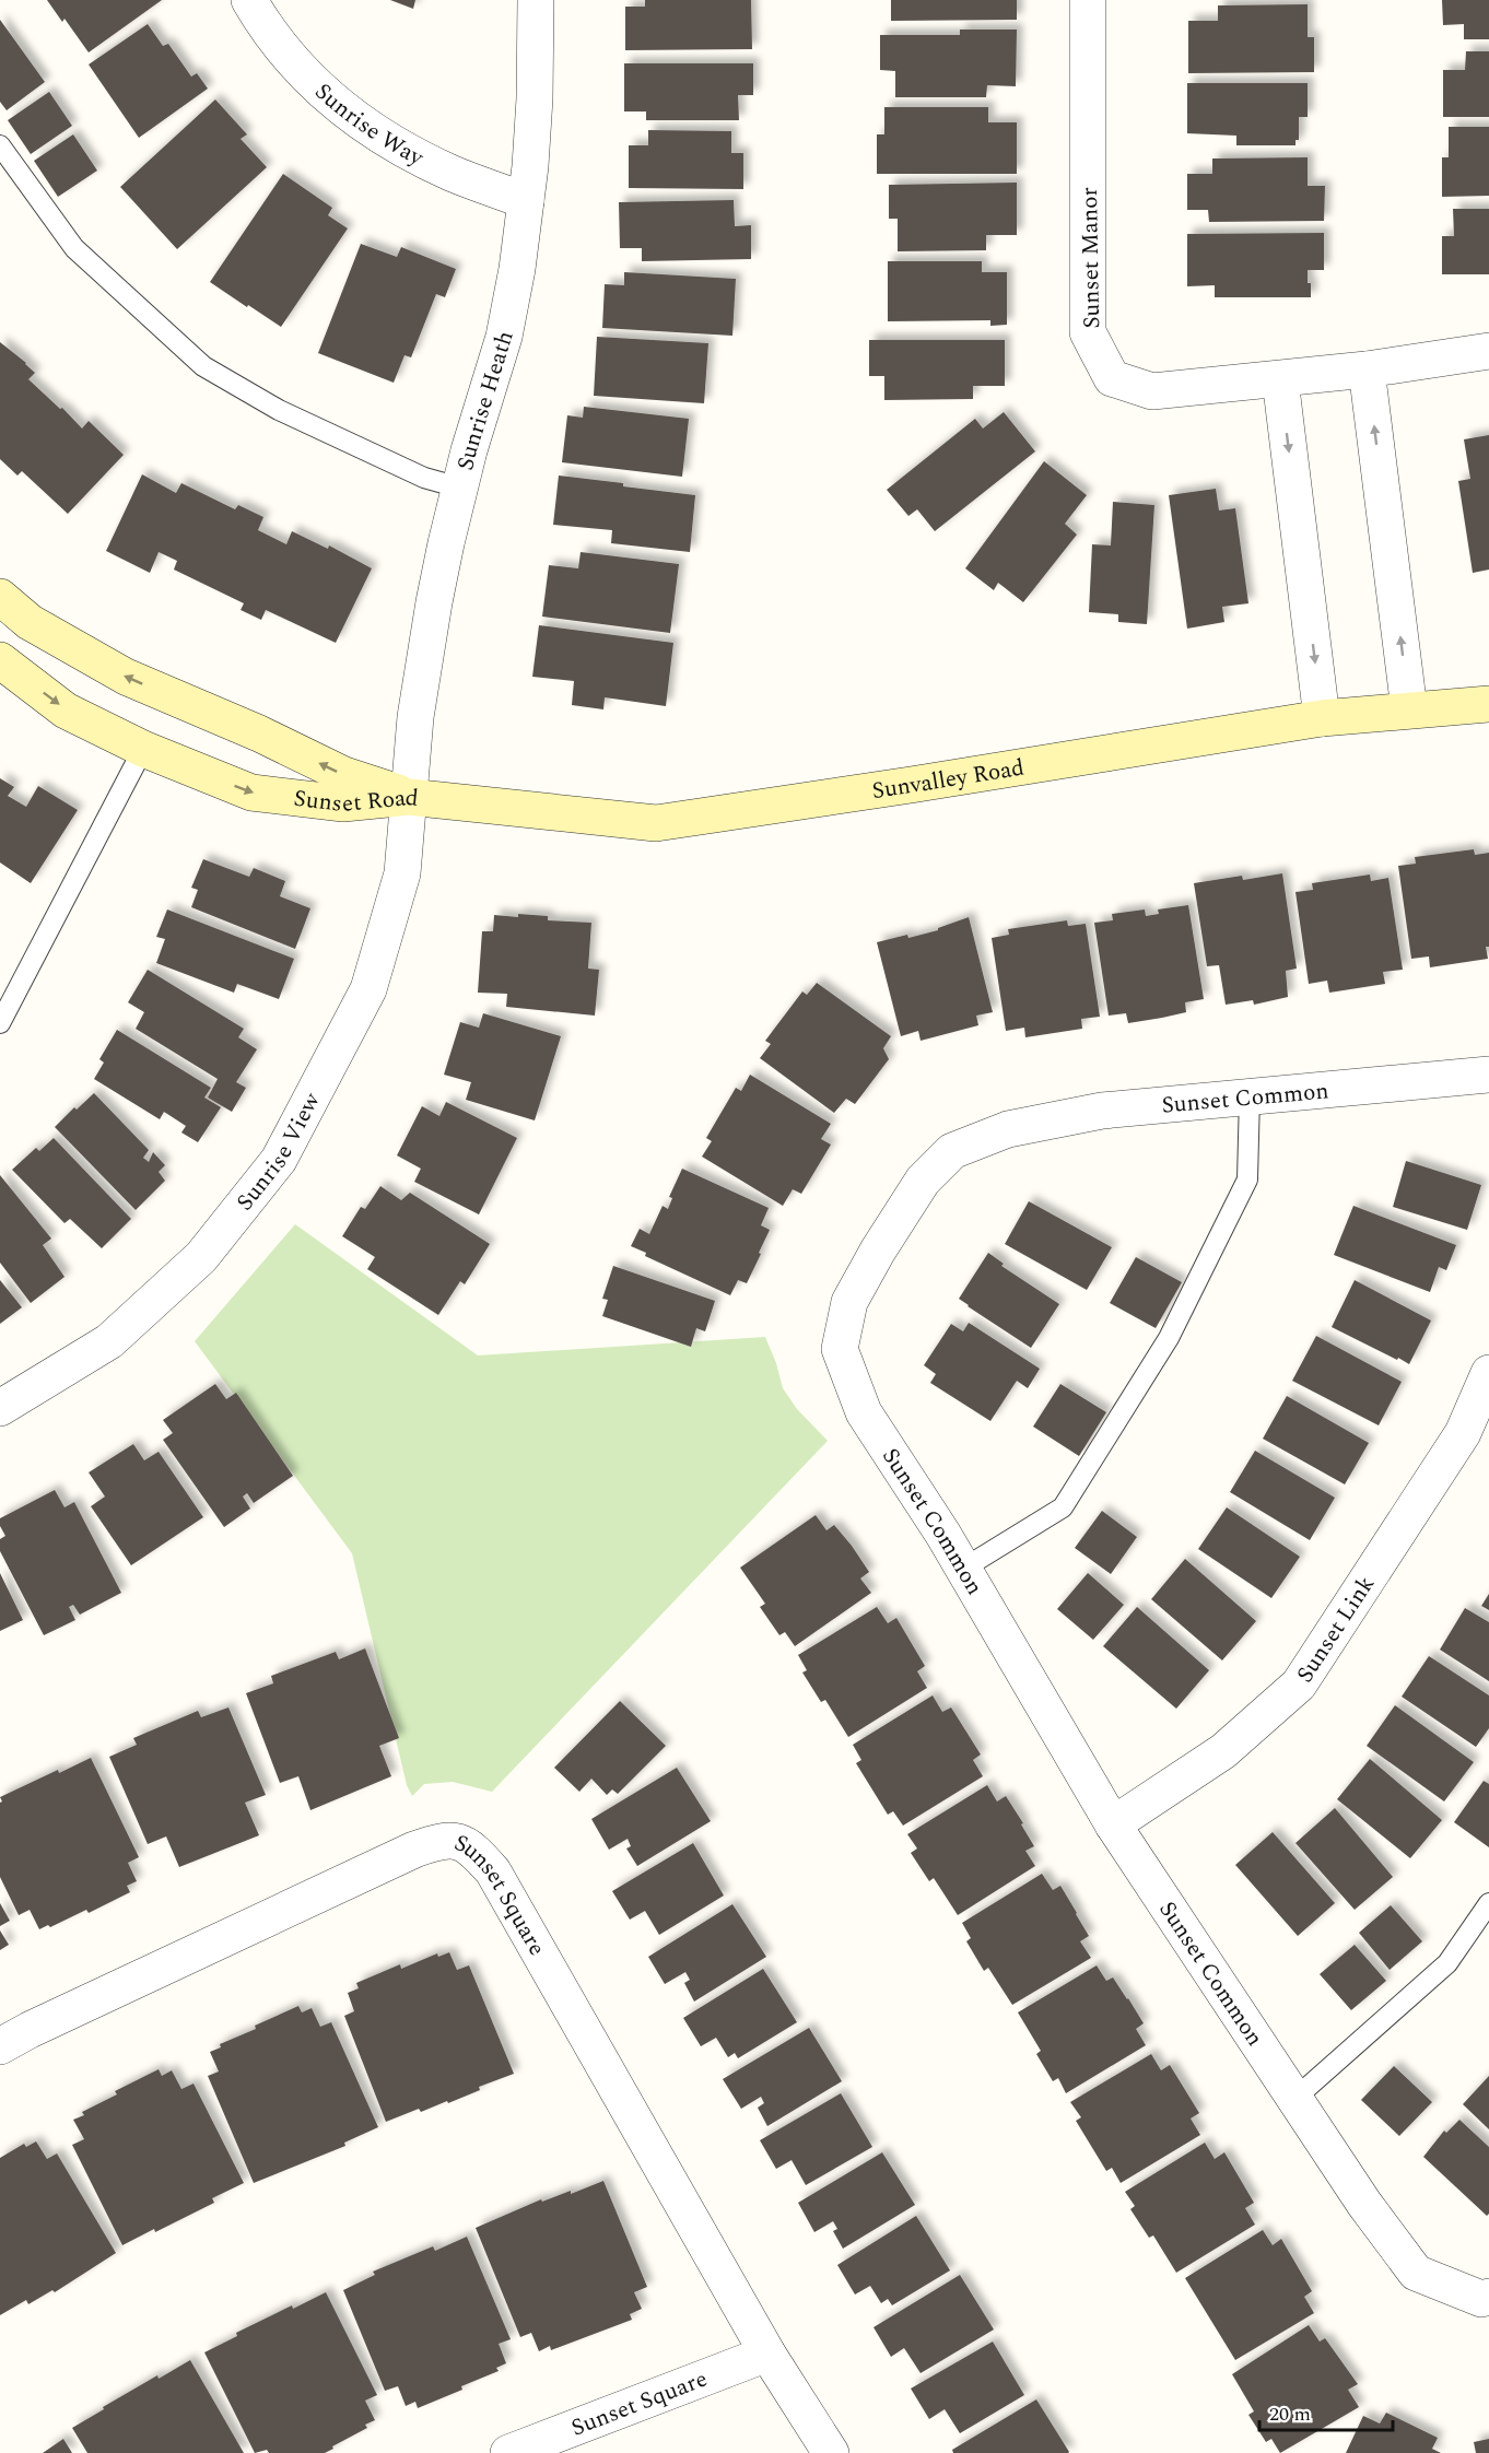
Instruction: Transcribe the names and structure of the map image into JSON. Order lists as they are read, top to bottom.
{
  "streets": {
    "street": [
      "Sunrise Way",
      "Sunset Manor",
      "Sunrise Heath",
      "Sunvalley Road",
      "Sunset Road",
      "Sunset Common",
      "Sunrise View",
      "Sunset Link",
      "Sunset Square"
    ]
  },
  "crossings": [
    ["Sunrise Way", "Sunrise Heath"],
    ["Sunrise Heath", "Sunvalley Road"],
    ["Sunrise Heath", "Sunset Road"],
    ["Sunrise Heath", "Sunrise View"],
    ["Sunvalley Road", "Sunset Road"],
    ["Sunvalley Road", "Sunrise View"],
    ["Sunset Road", "Sunrise View"],
    ["Sunset Common", "Sunset Link"]
  ],
  "scale_bar": "20 m"
}
